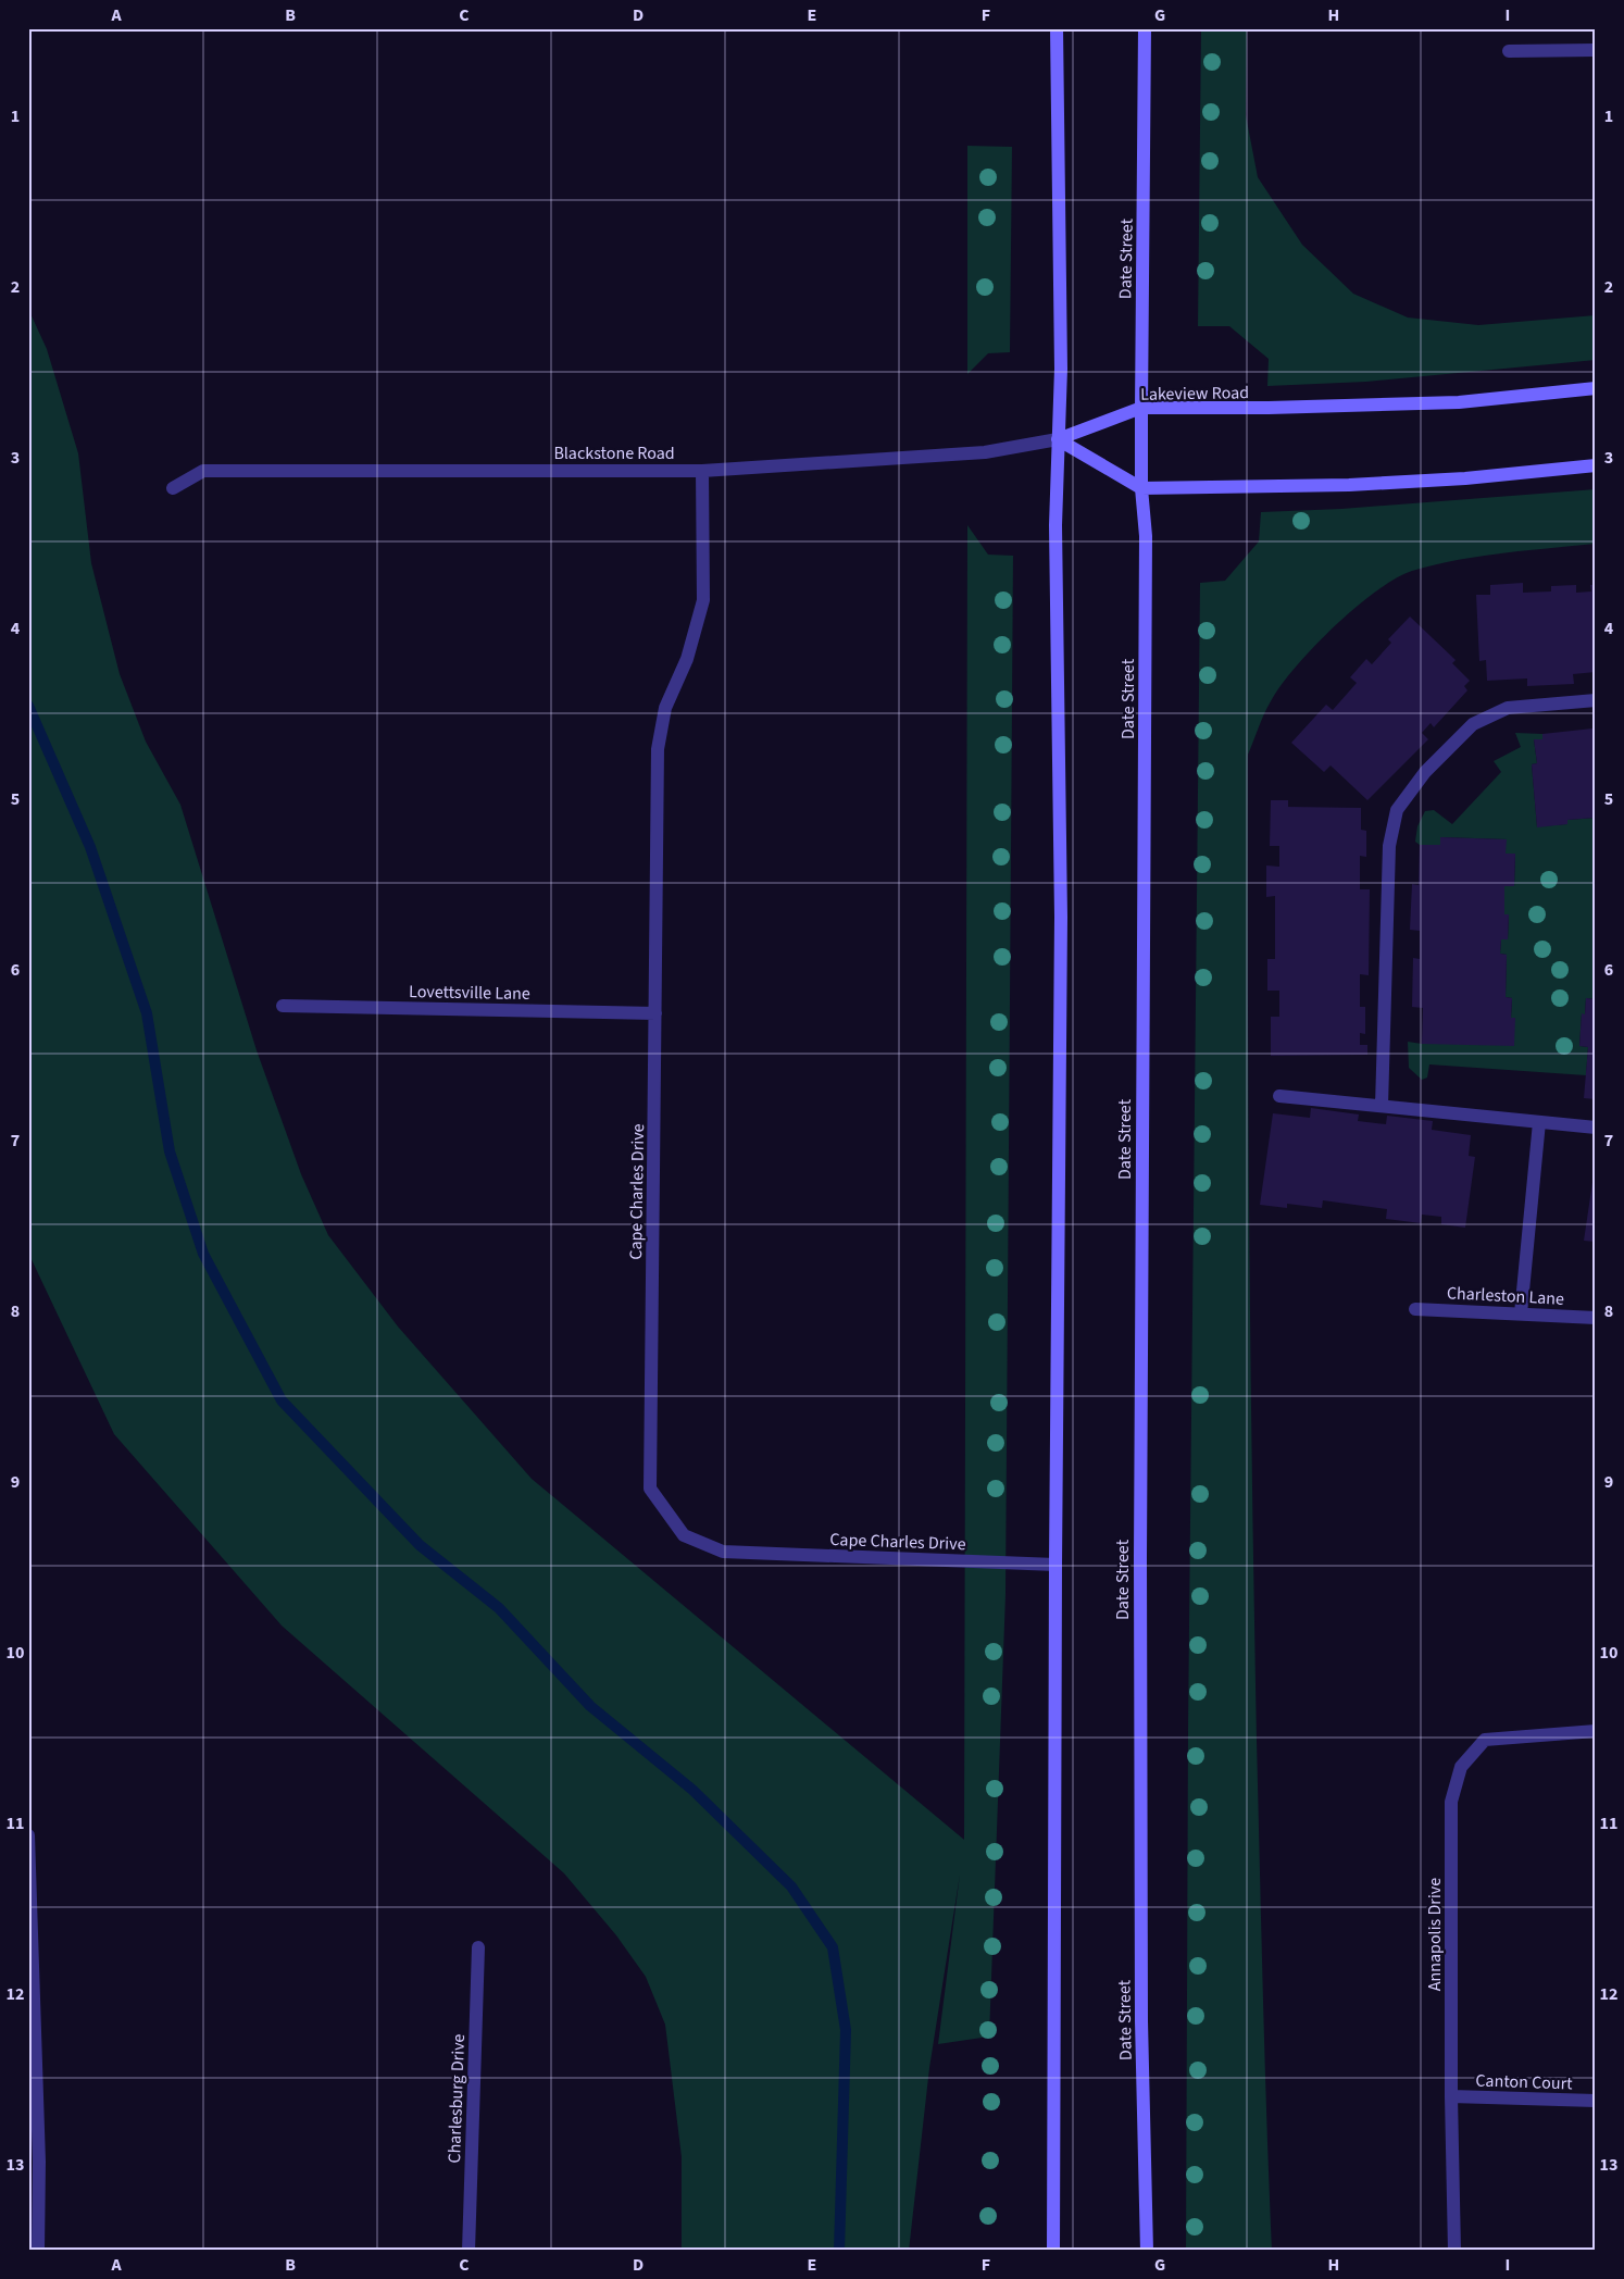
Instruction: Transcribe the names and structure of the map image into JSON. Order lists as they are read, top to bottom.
{
  "streets": {
    "main road": ["Date Street", "Lakeview Road"],
    "street": [
      "Blackstone Road",
      "Lovettsville Lane",
      "Cape Charles Drive",
      "Charleston Lane",
      "Annapolis Drive",
      "Canton Court",
      "Charlesburg Drive"
    ]
  },
  "crossings": [
    ["Date Street", "Lakeview Road"],
    ["Lakeview Road", "Blackstone Road"],
    ["Blackstone Road", "Cape Charles Drive"],
    ["Lovettsville Lane", "Cape Charles Drive"],
    ["Annapolis Drive", "Canton Court"]
  ],
  "grid": {
    "columns": [
      "A",
      "B",
      "C",
      "D",
      "E",
      "F",
      "G",
      "H",
      "I"
    ],
    "rows": [
      "1",
      "2",
      "3",
      "4",
      "5",
      "6",
      "7",
      "8",
      "9",
      "10",
      "11",
      "12",
      "13"
    ]
  }
}
